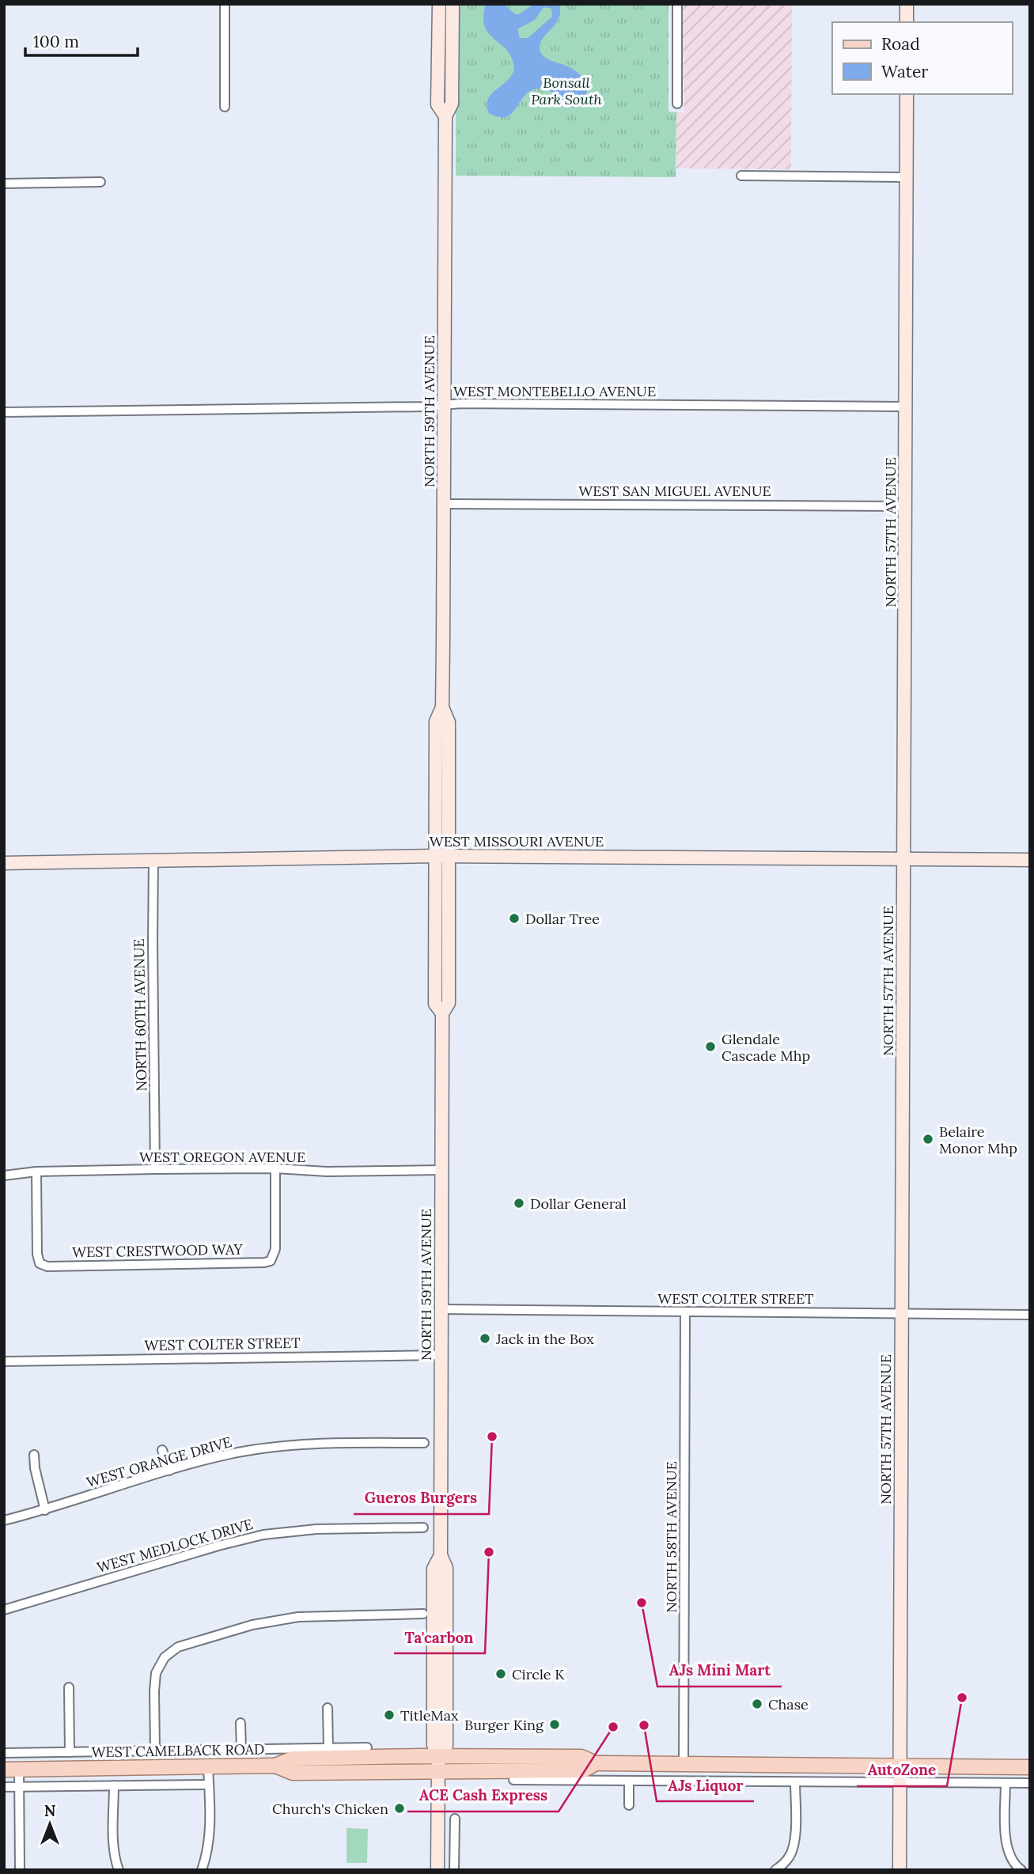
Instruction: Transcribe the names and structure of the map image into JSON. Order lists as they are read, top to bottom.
{
  "streets": {
    "main road": ["WEST CAMELBACK ROAD"],
    "street": [
      "WEST MONTEBELLO AVENUE",
      "NORTH 59TH AVENUE",
      "WEST SAN MIGUEL AVENUE",
      "NORTH 57TH AVENUE",
      "WEST MISSOURI AVENUE",
      "NORTH 60TH AVENUE",
      "WEST OREGON AVENUE",
      "WEST CRESTWOOD WAY",
      "WEST COLTER STREET",
      "WEST ORANGE DRIVE",
      "NORTH 58TH AVENUE",
      "WEST MEDLOCK DRIVE"
    ]
  },
  "crossings": [
    ["WEST MONTEBELLO AVENUE", "NORTH 59TH AVENUE"],
    ["WEST MONTEBELLO AVENUE", "NORTH 57TH AVENUE"],
    ["NORTH 59TH AVENUE", "WEST SAN MIGUEL AVENUE"],
    ["NORTH 59TH AVENUE", "WEST MISSOURI AVENUE"],
    ["NORTH 59TH AVENUE", "WEST OREGON AVENUE"],
    ["NORTH 59TH AVENUE", "WEST COLTER STREET"],
    ["NORTH 59TH AVENUE", "WEST CAMELBACK ROAD"],
    ["WEST SAN MIGUEL AVENUE", "NORTH 57TH AVENUE"],
    ["NORTH 57TH AVENUE", "WEST MISSOURI AVENUE"],
    ["NORTH 57TH AVENUE", "WEST COLTER STREET"],
    ["NORTH 57TH AVENUE", "WEST CAMELBACK ROAD"],
    ["WEST MISSOURI AVENUE", "NORTH 60TH AVENUE"],
    ["NORTH 60TH AVENUE", "WEST OREGON AVENUE"],
    ["WEST OREGON AVENUE", "WEST CRESTWOOD WAY"],
    ["WEST COLTER STREET", "NORTH 58TH AVENUE"],
    ["NORTH 58TH AVENUE", "WEST CAMELBACK ROAD"]
  ],
  "parks": ["Bonsall Park South"],
  "places": [
    "Dollar Tree",
    "Glendale Cascade Mhp",
    "Belaire Monor Mhp",
    "Dollar General",
    "Jack in the Box",
    "Gueros Burgers",
    "Ta'carbon",
    "AJs Mini Mart",
    "Circle K",
    "AutoZone",
    "Chase",
    "TitleMax",
    "Burger King",
    "AJs Liquor",
    "ACE Cash Express",
    "Church's Chicken"
  ],
  "legend": ["Road", "Water"],
  "scale_bar": "100 m",
  "north": "top"
}
